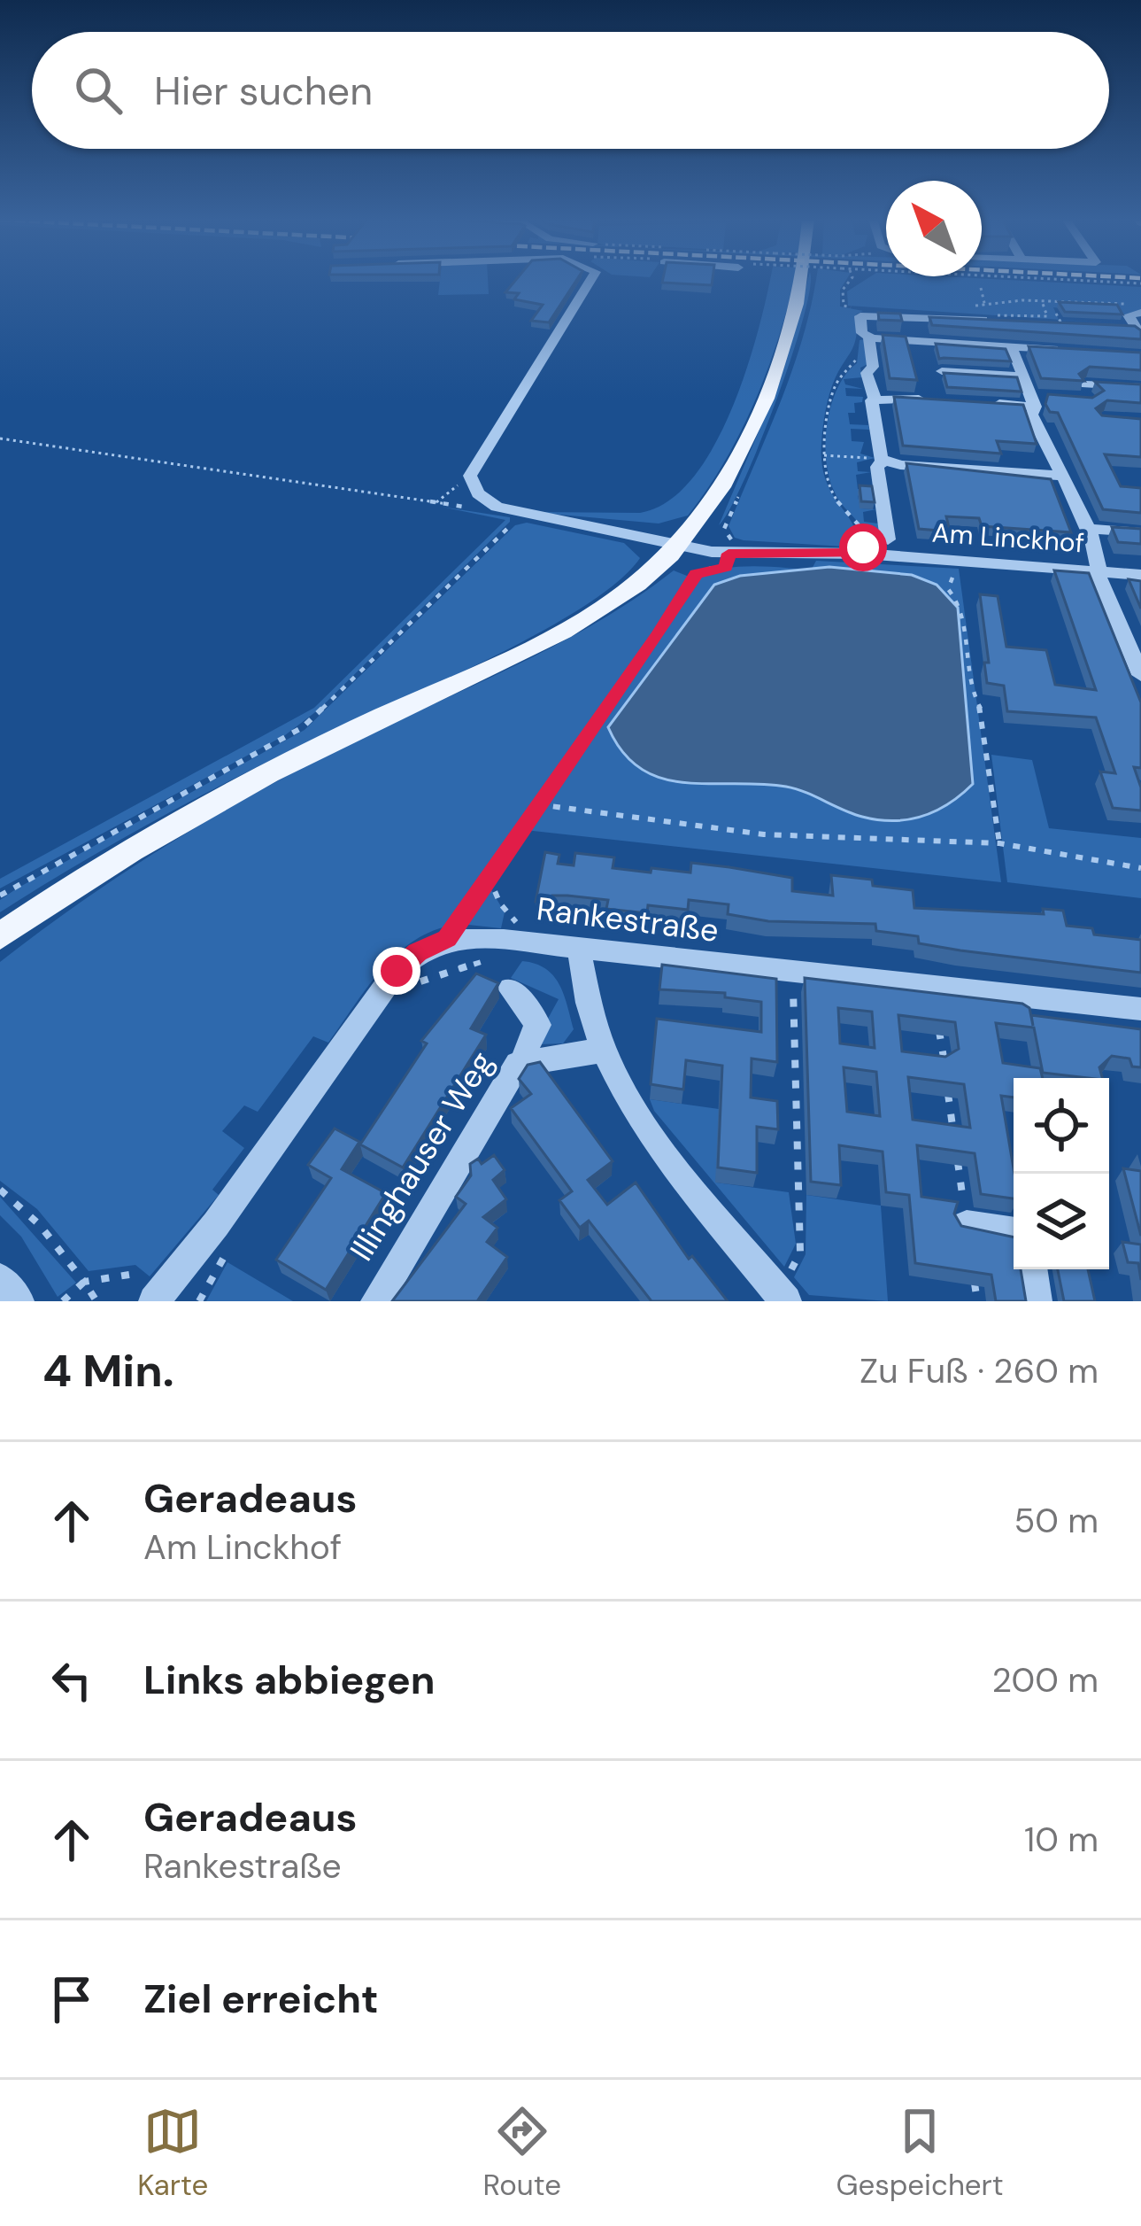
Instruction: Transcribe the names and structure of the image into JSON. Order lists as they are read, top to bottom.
{
  "streets": {
    "street": ["Am Linckhof", "Rankestraße", "Illinghauser Weg"]
  },
  "north": "top left",
  "page": {
    "search": "Hier suchen",
    "heading": ["4 Min.", "Zu Fuß · 260 m"],
    "list": [
      ["Geradeaus", "Am Linckhof", "50 m"],
      ["Links abbiegen", "200 m"],
      ["Geradeaus", "Rankestraße", "10 m"],
      "Ziel erreicht"
    ],
    "nav": ["Karte", "Route", "Gespeichert"]
  }
}
